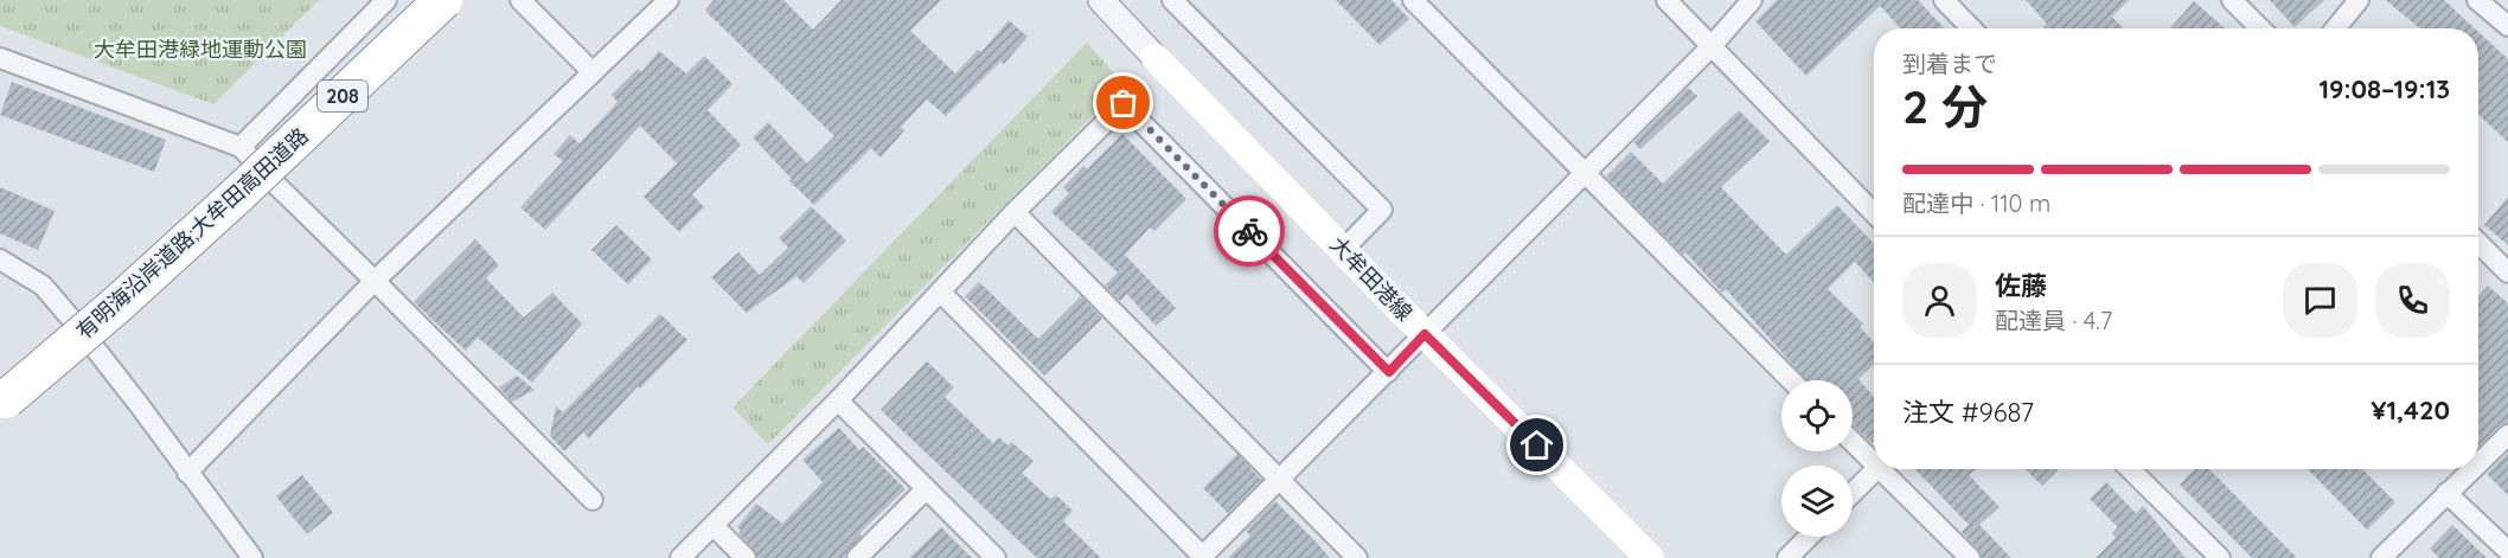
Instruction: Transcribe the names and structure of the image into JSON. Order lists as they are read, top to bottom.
{
  "streets": {
    "highway": ["208", "有明海沿岸道路;大牟田高田道路"],
    "main road": ["大牟田港線"]
  },
  "parks": ["大牟田港緑地運動公園"],
  "page": {
    "heading": ["2 分", "到着まで", "19:08–19:13"],
    "panel": [
      "佐藤",
      "配達員 · 4.7",
      "注文 #9687",
      "¥1,420"
    ],
    "bar": "配達中 · 110 m"
  }
}
